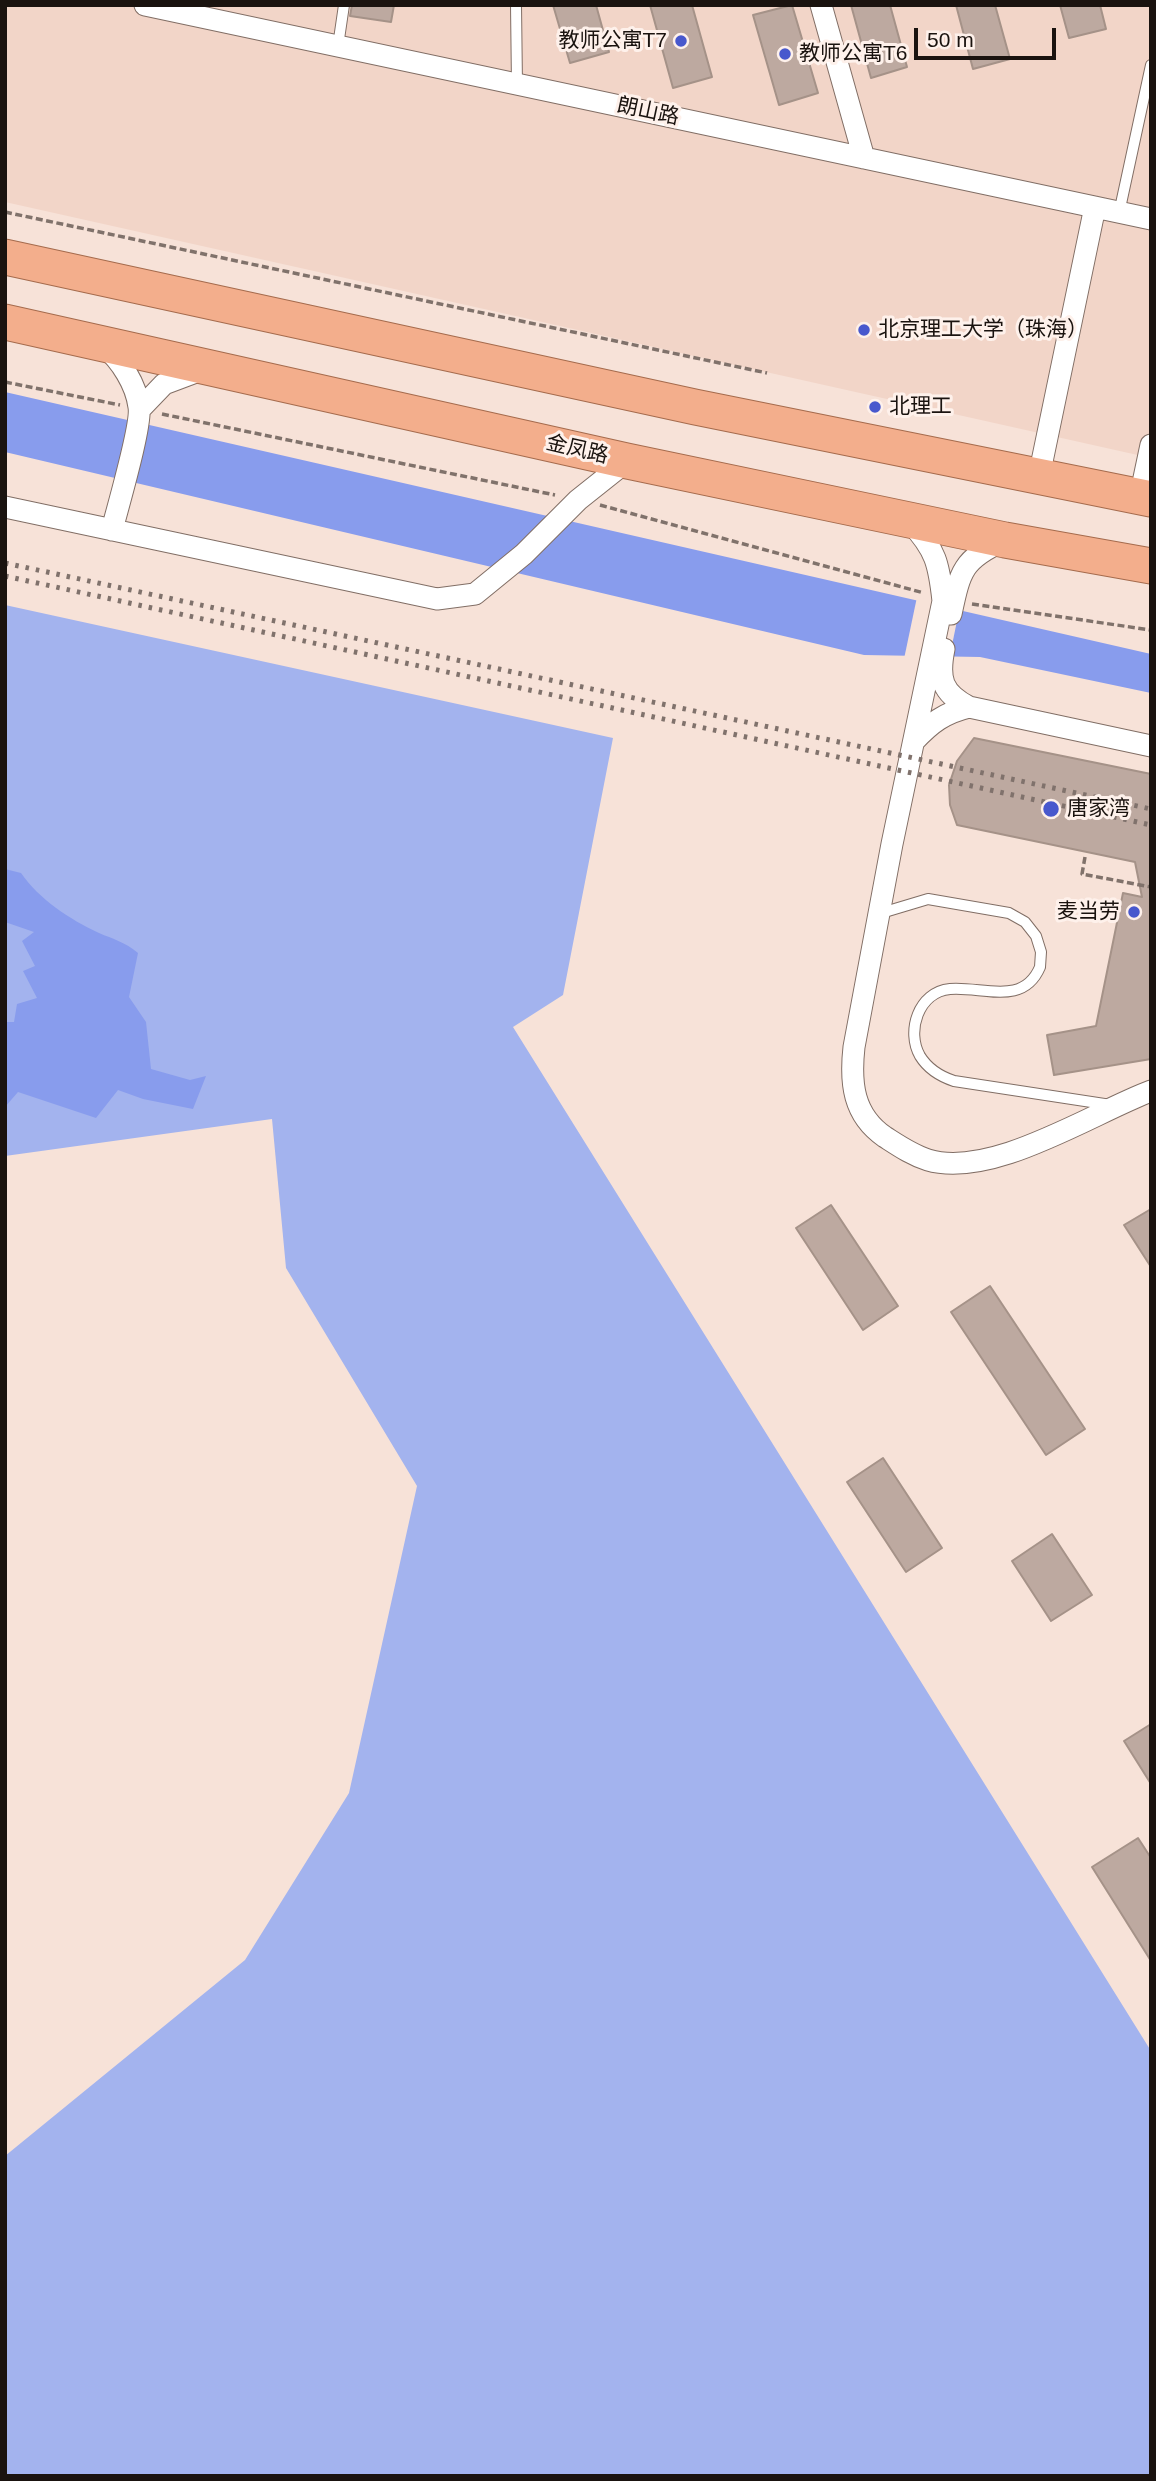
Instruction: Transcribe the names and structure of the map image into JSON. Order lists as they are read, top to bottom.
{
  "streets": {
    "highway": ["金凤路"],
    "street": ["朗山路"]
  },
  "places": [
    "教师公寓T7",
    "教师公寓T6",
    "北京理工大学（珠海）",
    "北理工",
    "唐家湾",
    "麦当劳"
  ],
  "scale_bar": "50 m"
}
